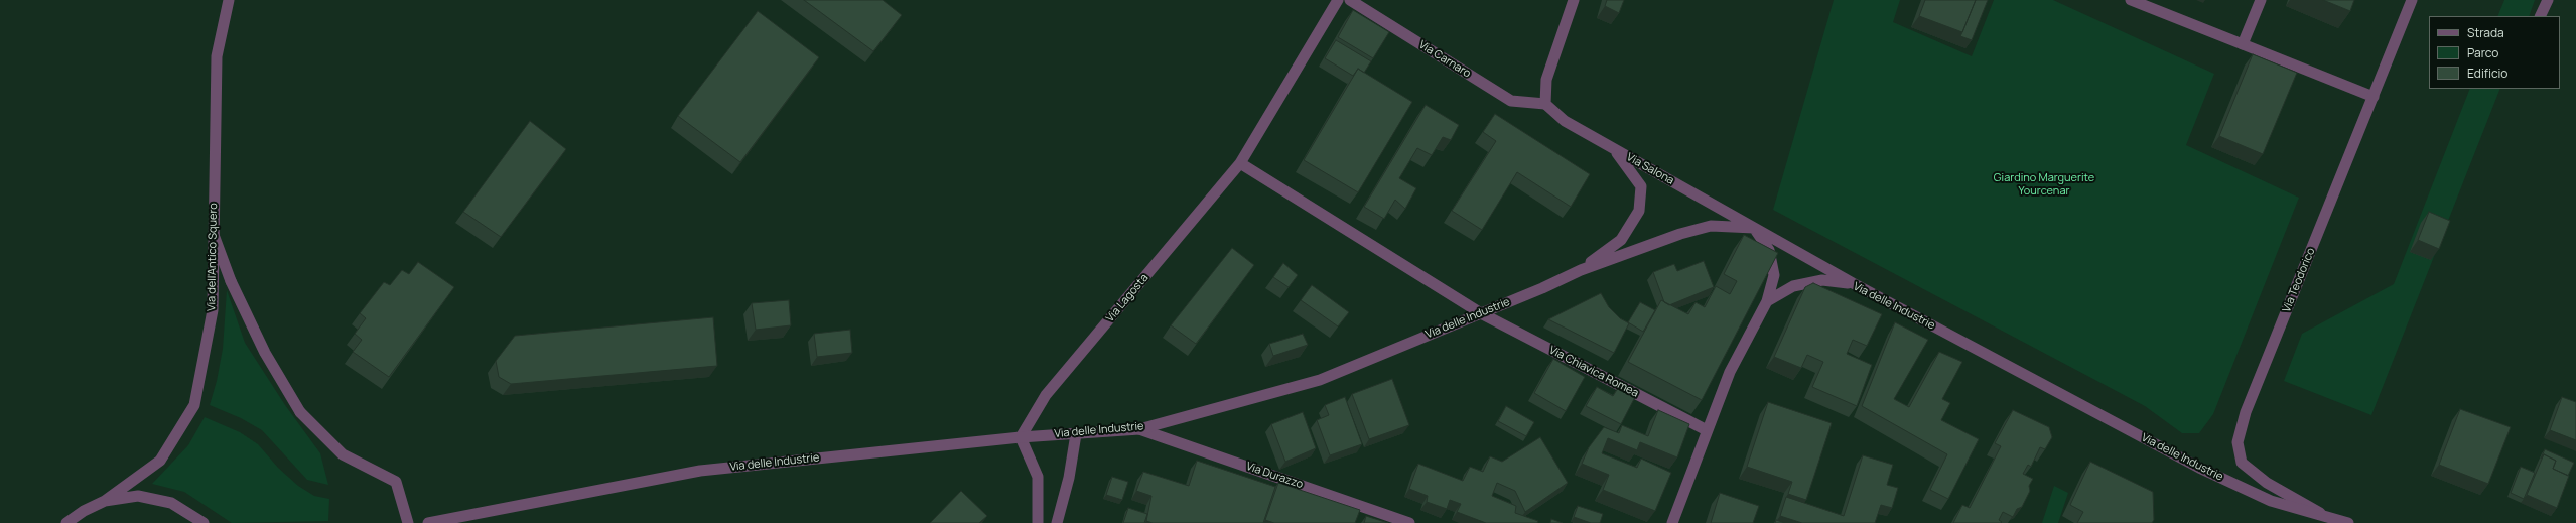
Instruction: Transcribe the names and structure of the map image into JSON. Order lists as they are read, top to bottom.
{
  "streets": {
    "street": [
      "Via Carnaro",
      "Via Salona",
      "Via dell'Antico Squero",
      "Via Teodorico",
      "Via Lagosta",
      "Via delle Industrie",
      "Via Chiavica Romea",
      "Via Durazzo"
    ]
  },
  "crossings": [
    ["Via Carnaro", "Via Salona"],
    ["Via Salona", "Via delle Industrie"],
    ["Via Teodorico", "Via delle Industrie"],
    ["Via Lagosta", "Via delle Industrie"],
    ["Via delle Industrie", "Via Chiavica Romea"],
    ["Via delle Industrie", "Via Durazzo"]
  ],
  "parks": ["Giardino Marguerite Yourcenar"],
  "legend": ["Strada", "Parco", "Edificio"]
}
